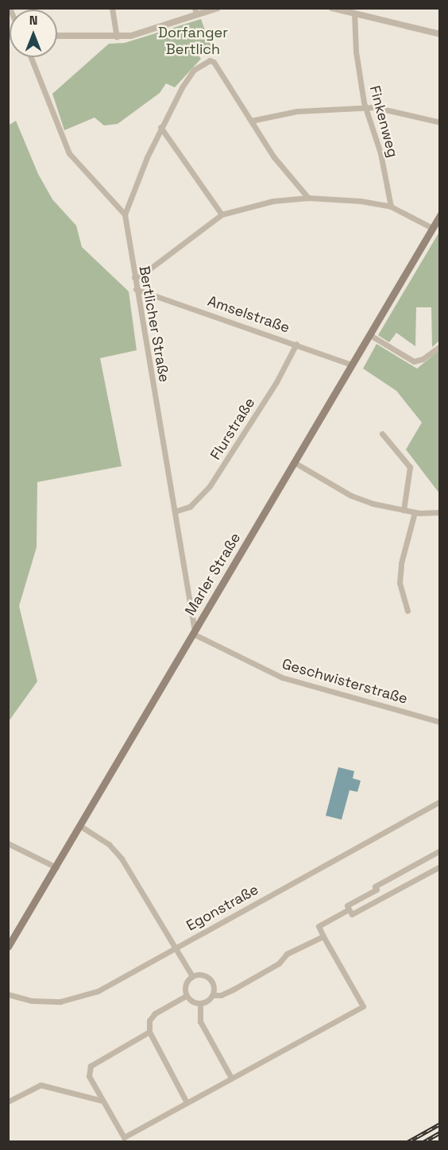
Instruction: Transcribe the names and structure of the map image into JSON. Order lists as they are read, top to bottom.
{
  "streets": {
    "main road": ["Marler Straße"],
    "street": [
      "Finkenweg",
      "Amselstraße",
      "Bertlicher Straße",
      "Flurstraße",
      "Geschwisterstraße",
      "Egonstraße"
    ]
  },
  "crossings": [
    ["Amselstraße", "Bertlicher Straße"],
    ["Amselstraße", "Flurstraße"],
    ["Amselstraße", "Marler Straße"],
    ["Bertlicher Straße", "Flurstraße"],
    ["Bertlicher Straße", "Marler Straße"],
    ["Bertlicher Straße", "Geschwisterstraße"],
    ["Marler Straße", "Geschwisterstraße"]
  ],
  "parks": ["Dorfanger Bertlich"],
  "north": "top"
}
